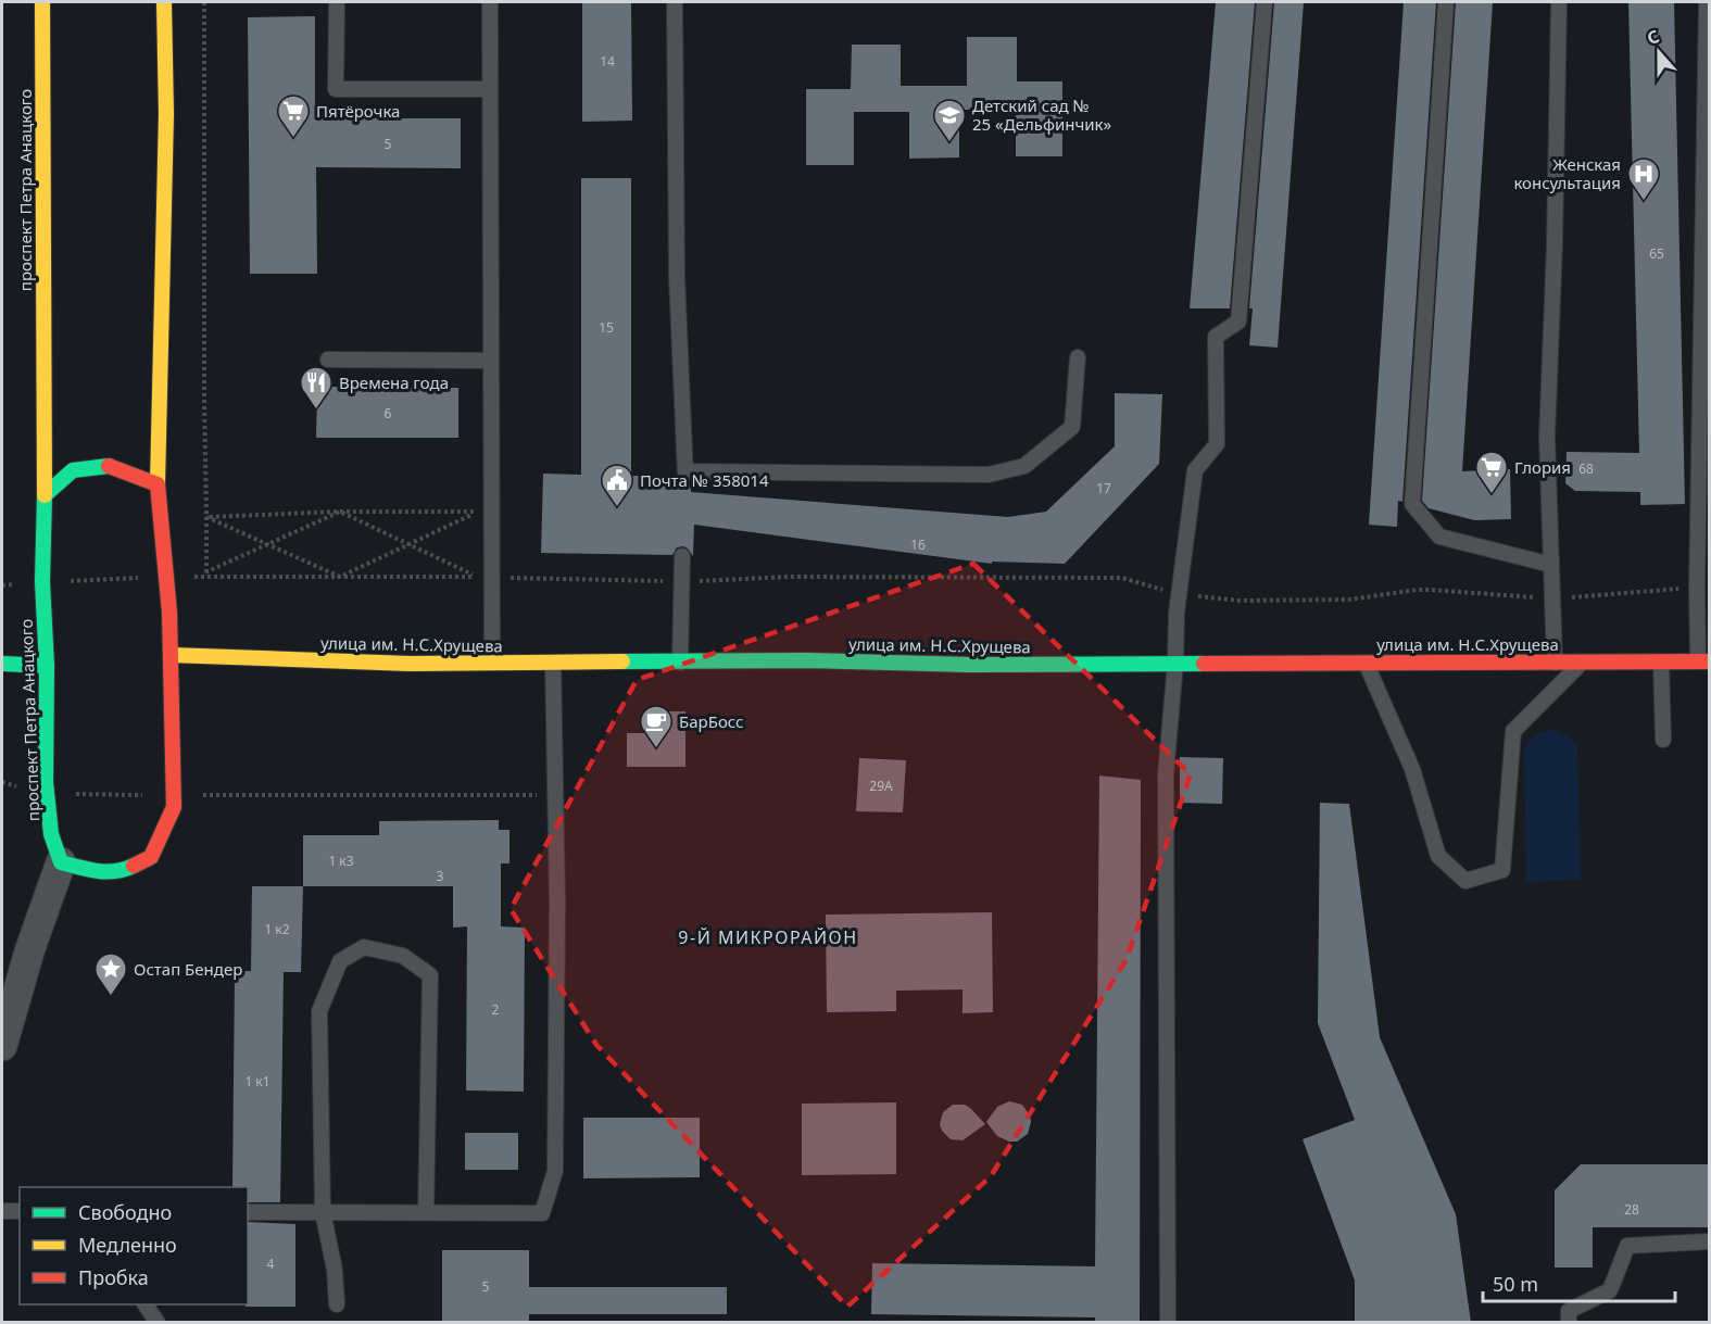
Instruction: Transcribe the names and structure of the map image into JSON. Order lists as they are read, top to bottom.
{
  "streets": {
    "main road": ["проспект Петра Анацкого", "улица им. Н.С.Хрущева"]
  },
  "districts": ["9-Й МИКРОРАЙОН"],
  "places": {
    "supermarket": ["Пятёрочка", "Глория"],
    "school or university": ["Детский сад № 25 «Дельфинчик»"],
    "hospital": ["Женская консультация"],
    "restaurant": ["Времена года"],
    "public building": ["Почта № 358014"],
    "cafe": ["БарБосс"],
    "place": ["Остап Бендер"]
  },
  "house_numbers": [
    "14",
    "5",
    "65",
    "15",
    "6",
    "68",
    "17",
    "16",
    "29А",
    "1 к3",
    "3",
    "1 к2",
    "2",
    "1 к1",
    "28",
    "4",
    "5"
  ],
  "legend": ["Свободно", "Медленно", "Пробка"],
  "scale_bar": "50 m",
  "north": "top"
}
